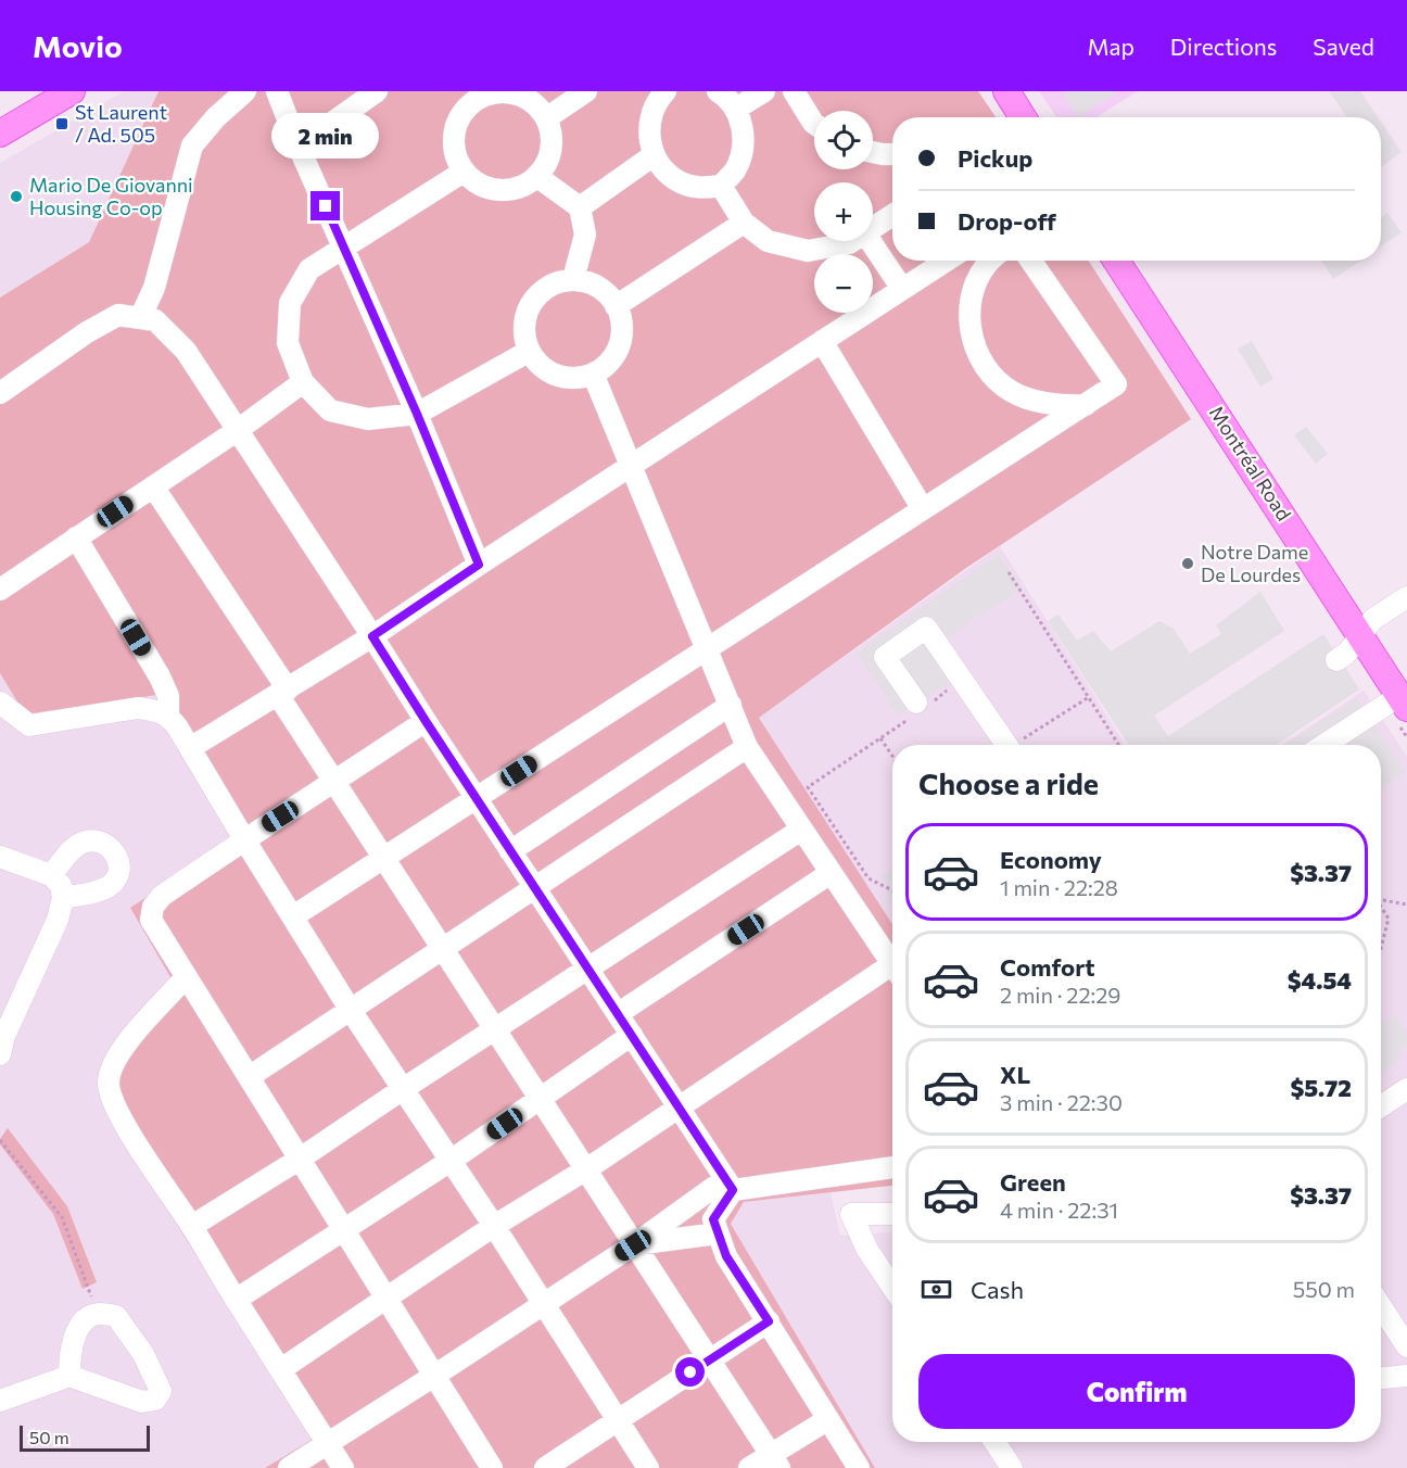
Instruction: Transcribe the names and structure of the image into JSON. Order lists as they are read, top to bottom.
{
  "streets": {
    "main road": ["Montréal Road"]
  },
  "places": {
    "transit": ["St Laurent / Ad. 505"],
    "other": ["Mario De Giovanni Housing Co-op", "Notre Dame De Lourdes"]
  },
  "scale_bar": "50 m",
  "page": {
    "header": "Movio",
    "nav": ["Map", "Directions", "Saved"],
    "map_buttons": ["+", "−"],
    "bubble": "2 min",
    "banner": ["Pickup", "Drop-off"],
    "heading": "Choose a ride",
    "list": [
      {
        "name": "Economy",
        "note": "1 min · 22:28",
        "value": "$3.37"
      },
      {
        "name": "Comfort",
        "note": "2 min · 22:29",
        "value": "$4.54"
      },
      {
        "name": "XL",
        "note": "3 min · 22:30",
        "value": "$5.72"
      },
      {
        "name": "Green",
        "note": "4 min · 22:31",
        "value": "$3.37"
      }
    ],
    "pay": ["Cash", "550 m"],
    "buttons": "Confirm",
    "scale": "50 m"
  }
}
